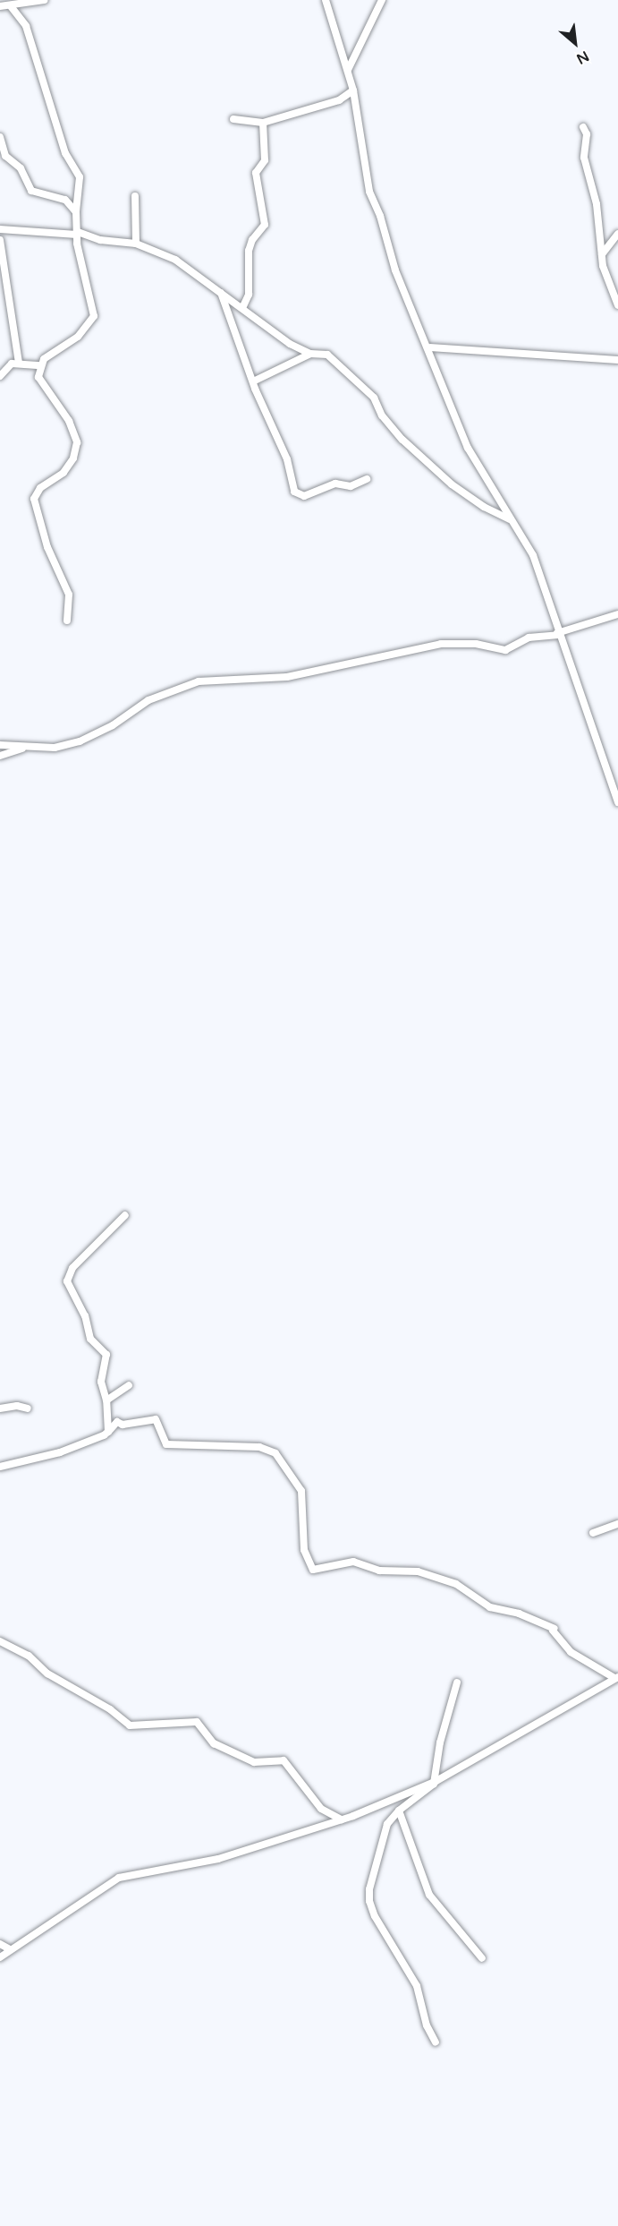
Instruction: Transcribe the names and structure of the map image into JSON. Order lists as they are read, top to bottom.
{
  "north": "bottom right"
}
